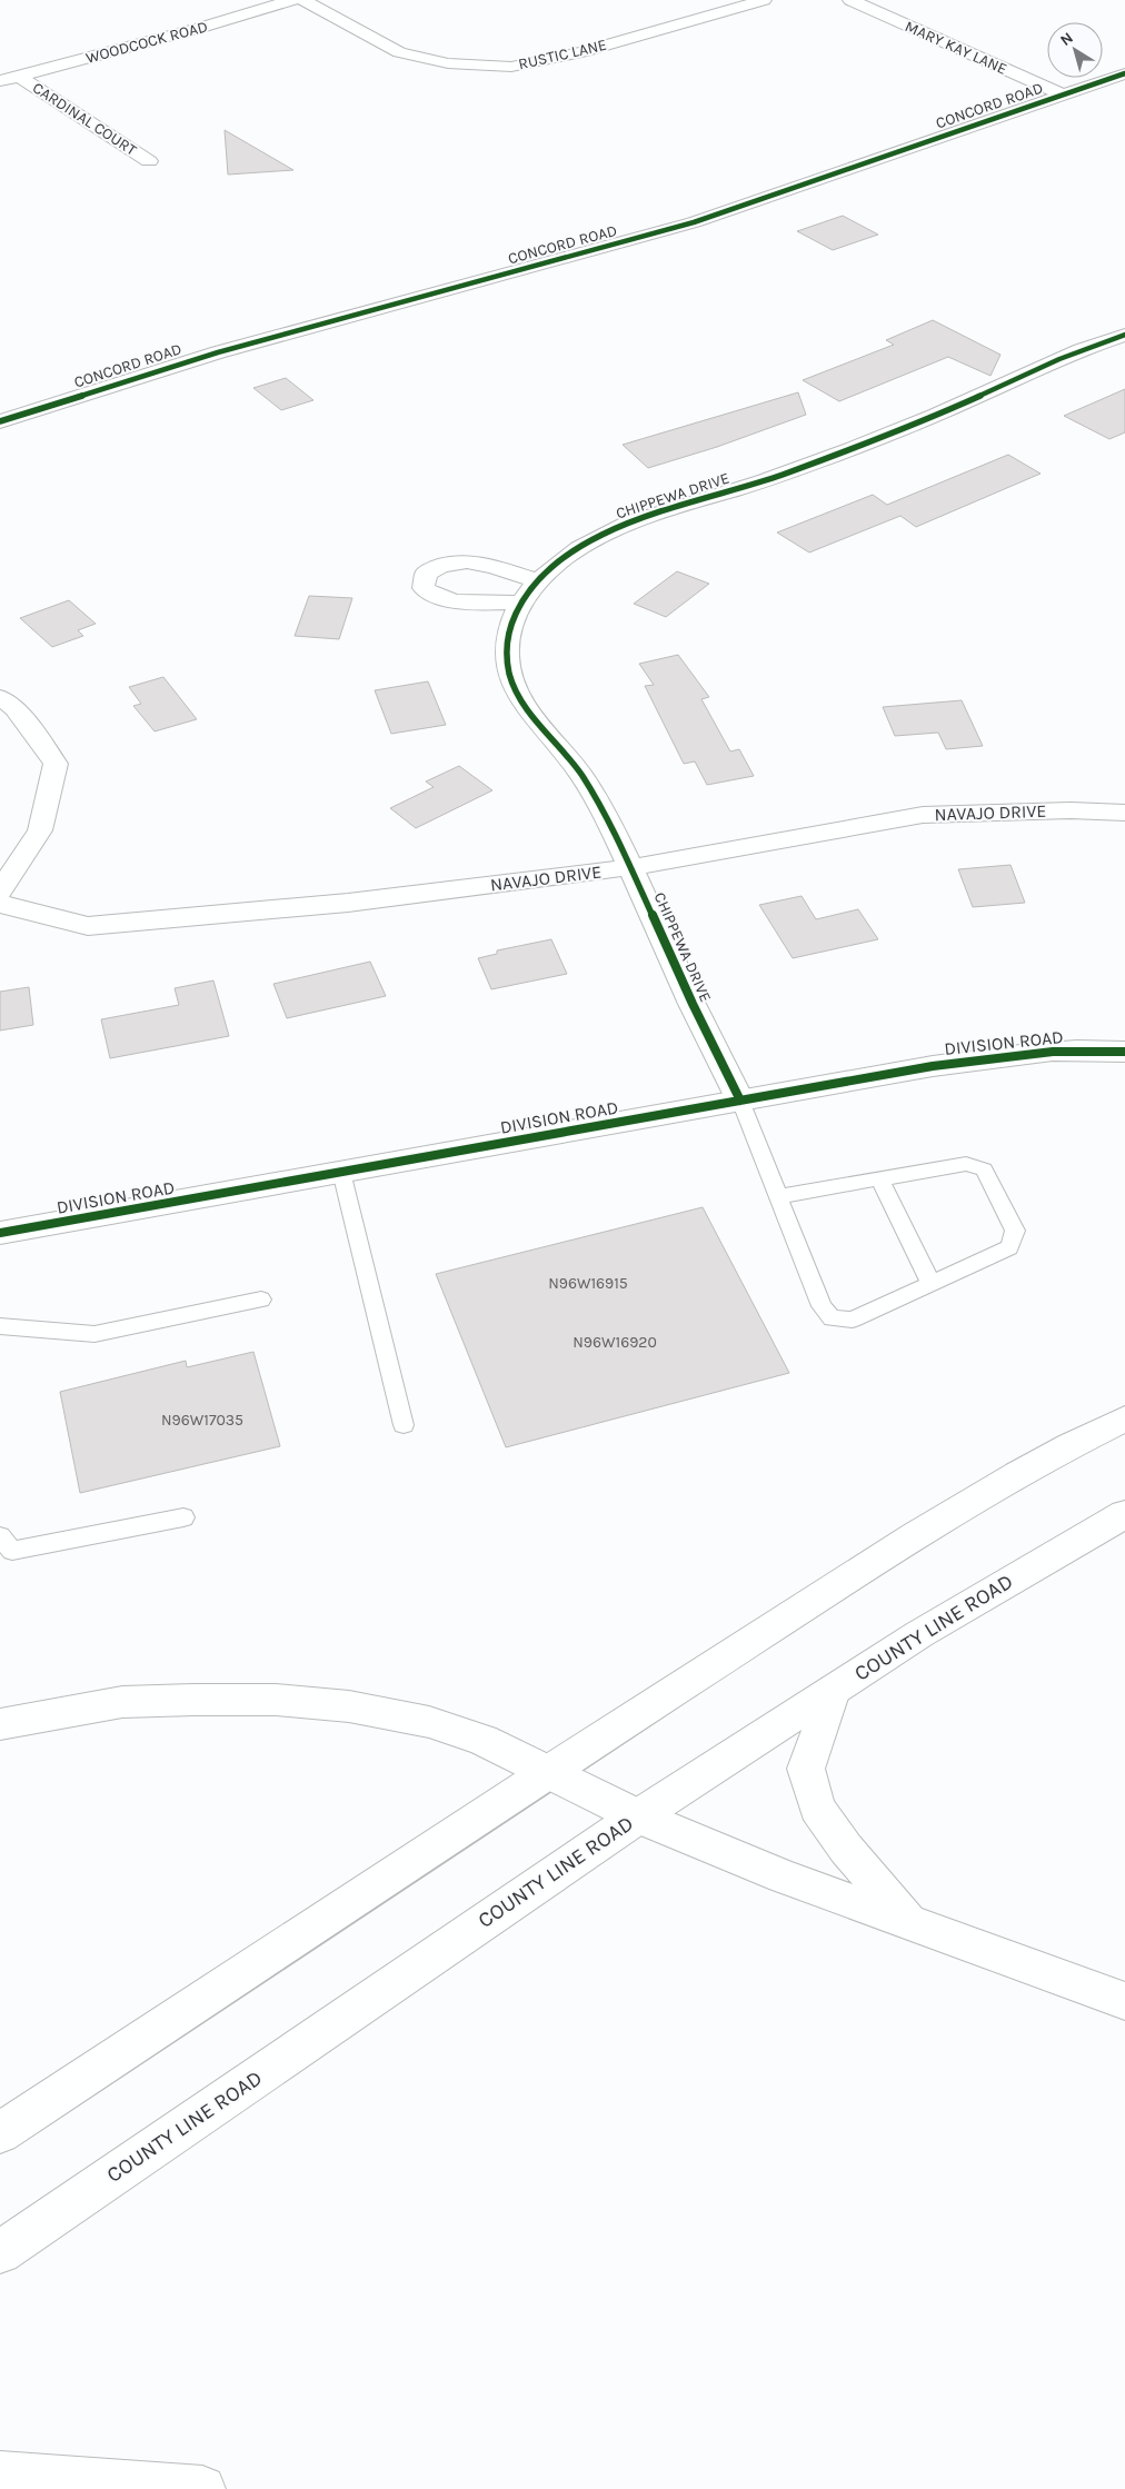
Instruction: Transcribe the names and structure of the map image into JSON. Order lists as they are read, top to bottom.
{
  "streets": {
    "main road": [
      "WOODCOCK ROAD",
      "MARY KAY LANE",
      "RUSTIC LANE",
      "CONCORD ROAD",
      "CARDINAL COURT",
      "CHIPPEWA DRIVE",
      "NAVAJO DRIVE",
      "DIVISION ROAD",
      "COUNTY LINE ROAD"
    ]
  },
  "crossings": [
    ["WOODCOCK ROAD", "CARDINAL COURT"],
    ["MARY KAY LANE", "CONCORD ROAD"],
    ["CHIPPEWA DRIVE", "NAVAJO DRIVE"],
    ["CHIPPEWA DRIVE", "DIVISION ROAD"]
  ],
  "house_numbers": ["N96W16915", "N96W16920", "N96W17035"],
  "north": "top left"
}
